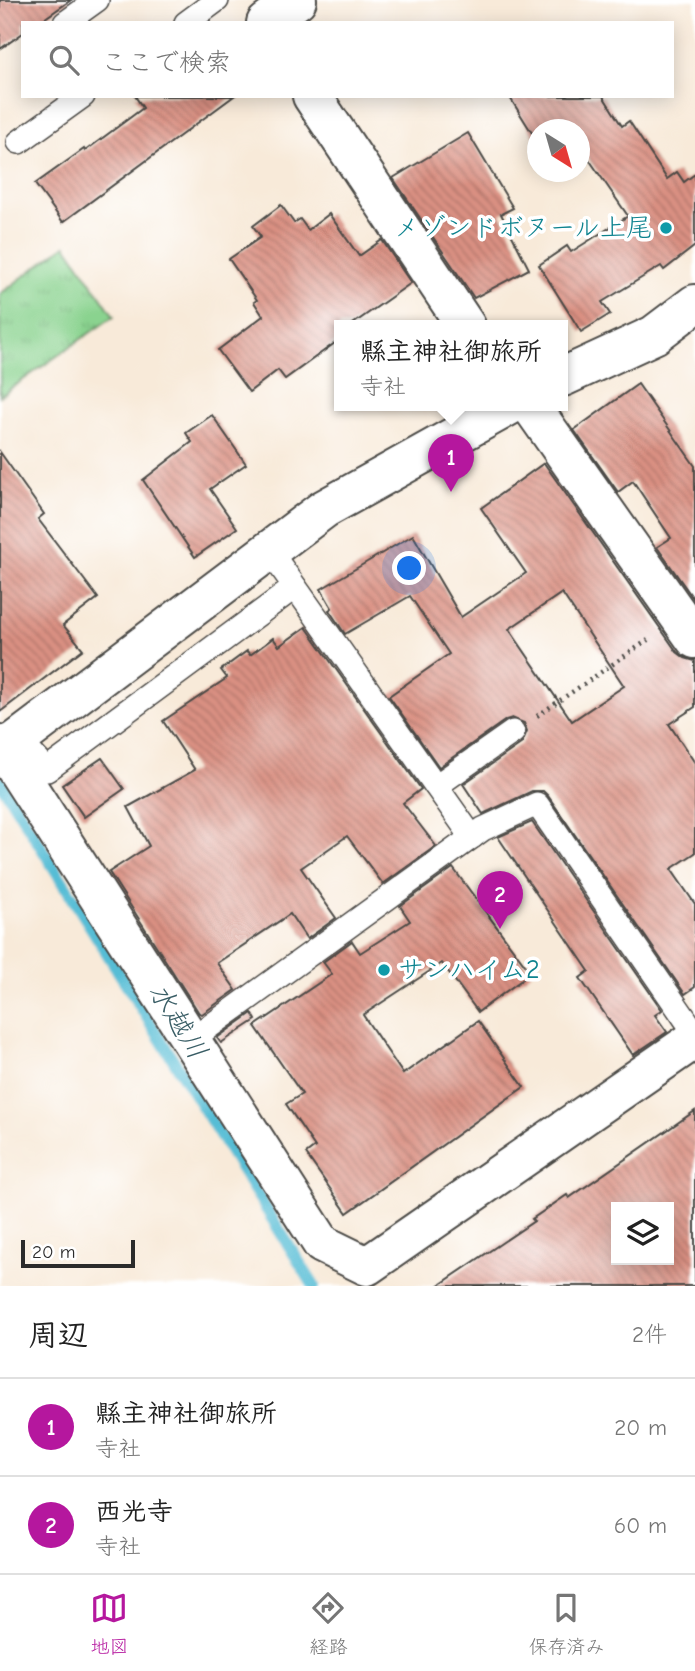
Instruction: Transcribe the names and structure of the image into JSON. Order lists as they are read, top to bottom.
{
  "water": ["水越川"],
  "places": ["メゾンドボヌール上尾", "サンハイム2"],
  "scale_bar": "20 m",
  "north": "bottom right",
  "page": {
    "search": "ここで検索",
    "popup": ["縣主神社御旅所", "寺社"],
    "pins": ["1", "2"],
    "scale": "20 m",
    "heading": ["周辺", "2件"],
    "list": [
      {
        "mark": "1",
        "name": "縣主神社御旅所",
        "note": "寺社",
        "value": "20 m"
      },
      {
        "mark": "2",
        "name": "西光寺",
        "note": "寺社",
        "value": "60 m"
      }
    ],
    "nav": ["地図", "経路", "保存済み"]
  }
}
